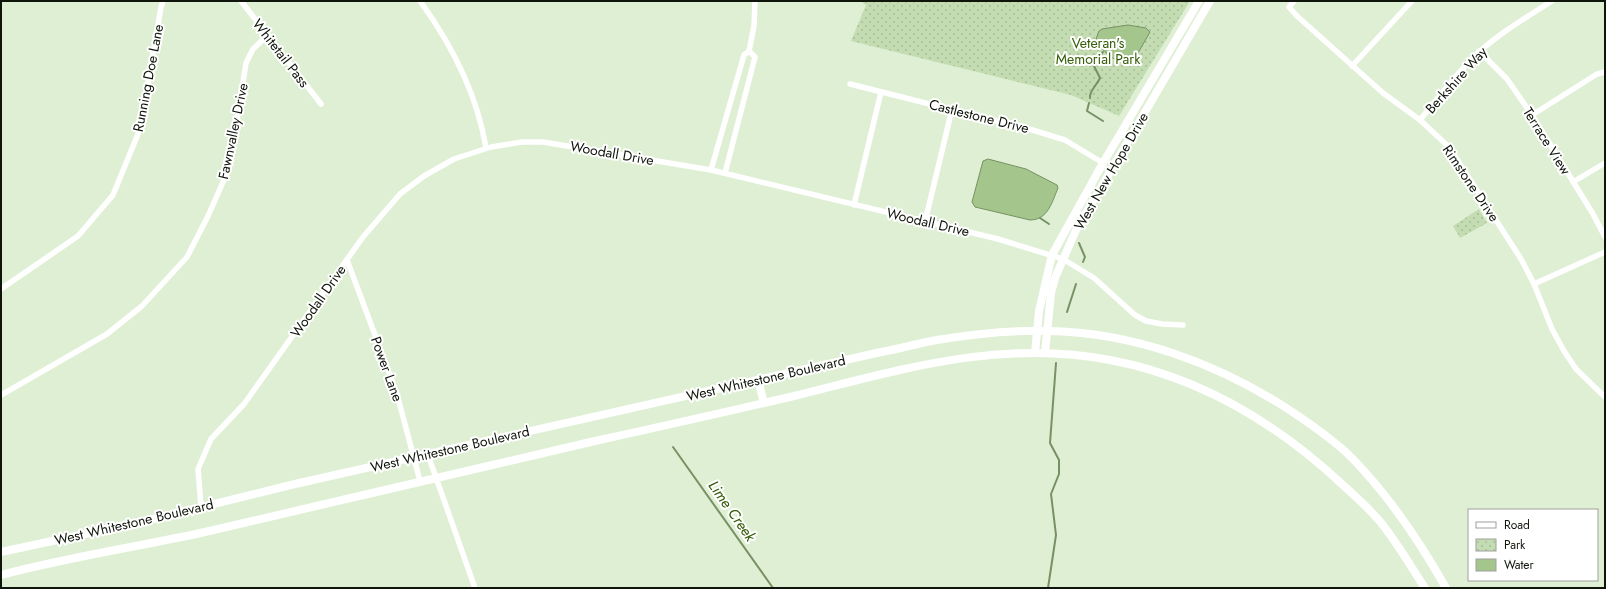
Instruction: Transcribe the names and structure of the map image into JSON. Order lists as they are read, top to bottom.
{
  "streets": {
    "main road": ["West New Hope Drive", "West Whitestone Boulevard"],
    "street": [
      "Whitetail Pass",
      "Running Doe Lane",
      "Berkshire Way",
      "Castlestone Drive",
      "Fawnvalley Drive",
      "Terrace View",
      "Woodall Drive",
      "Rimstone Drive",
      "Power Lane"
    ]
  },
  "crossings": [
    ["Whitetail Pass", "Fawnvalley Drive"],
    ["Berkshire Way", "Terrace View"],
    ["Berkshire Way", "Rimstone Drive"],
    ["Castlestone Drive", "West New Hope Drive"],
    ["Woodall Drive", "West New Hope Drive"],
    ["Woodall Drive", "Power Lane"],
    ["Woodall Drive", "West Whitestone Boulevard"],
    ["West New Hope Drive", "West Whitestone Boulevard"],
    ["Power Lane", "West Whitestone Boulevard"]
  ],
  "water": ["Lime Creek"],
  "parks": ["Veteran's Memorial Park"],
  "legend": ["Road", "Park", "Water"]
}
